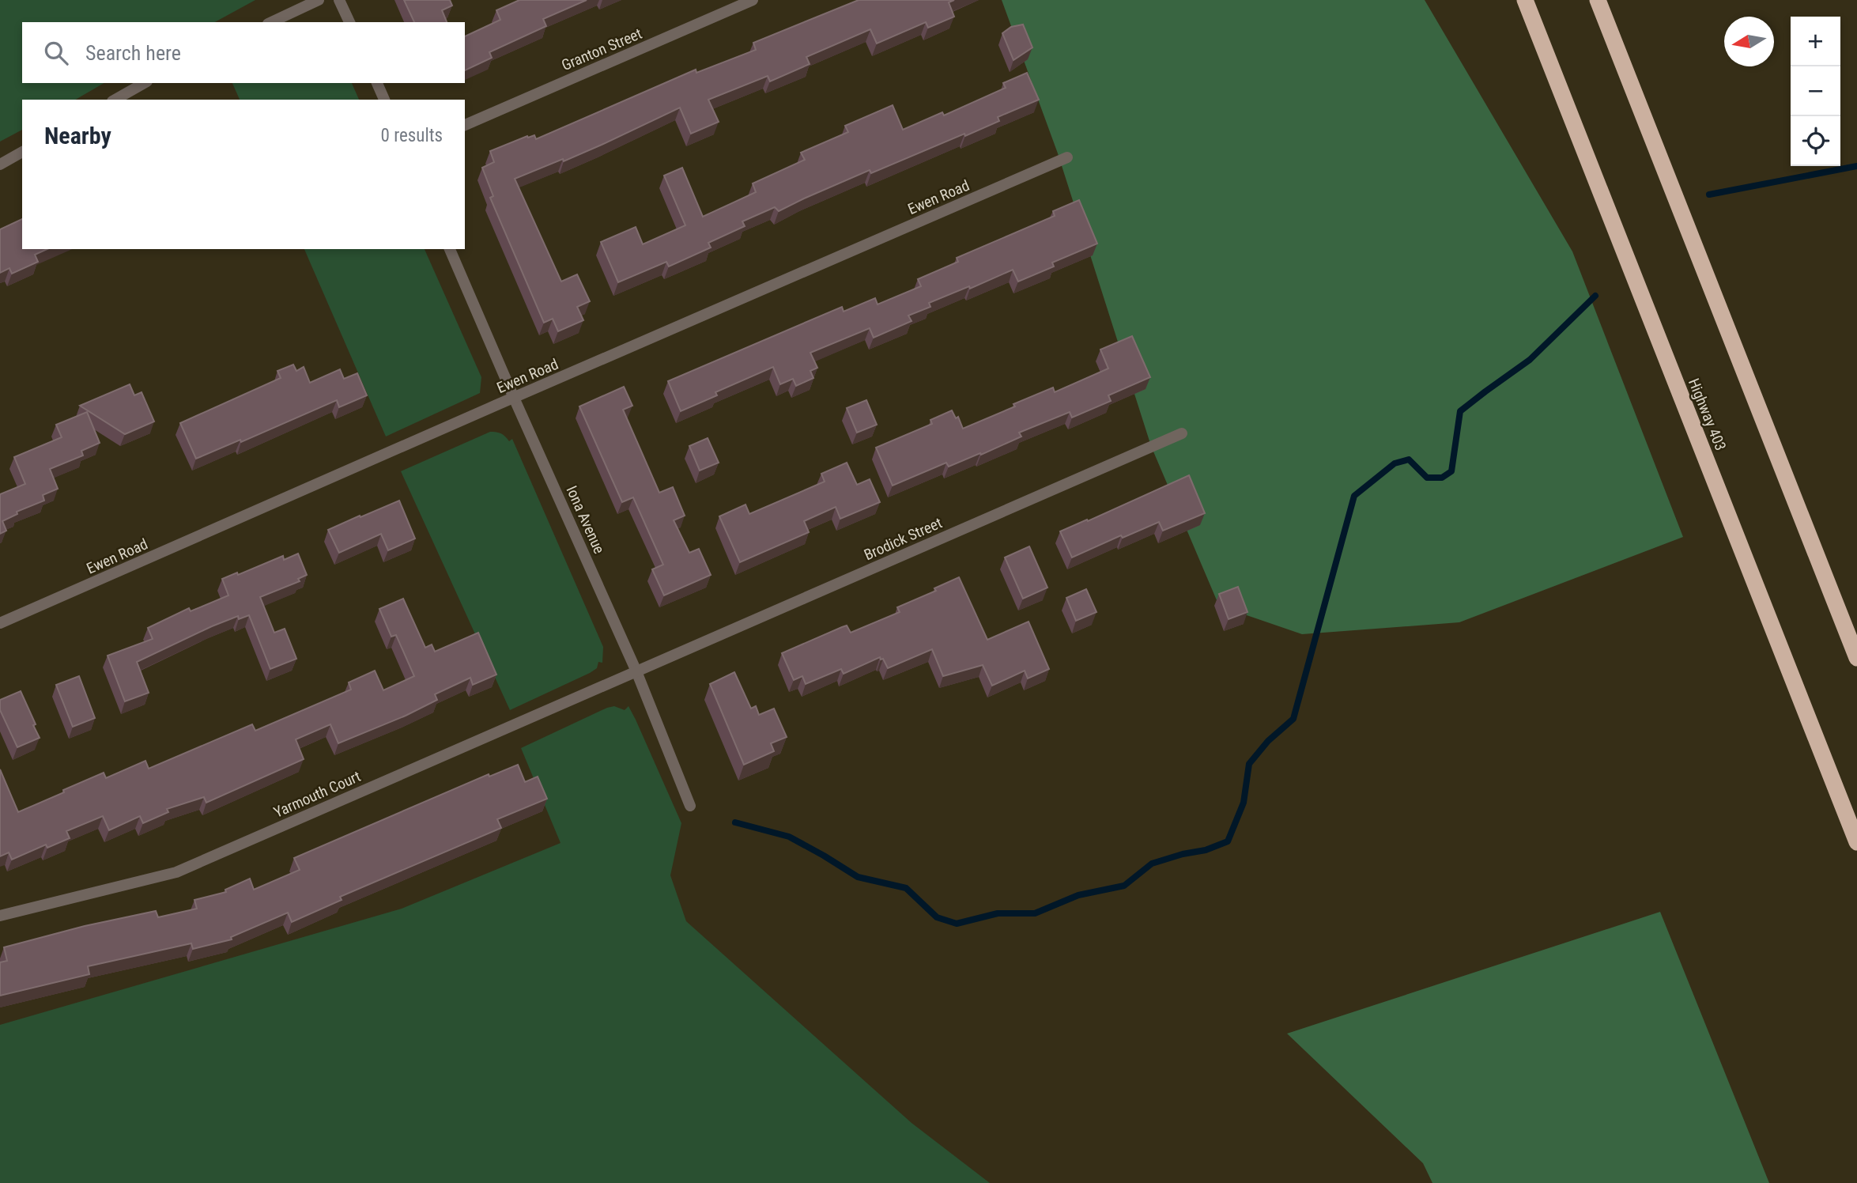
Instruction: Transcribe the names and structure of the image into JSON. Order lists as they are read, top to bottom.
{
  "streets": {
    "highway": ["Highway 403"],
    "street": [
      "Granton Street",
      "Ewen Road",
      "Iona Avenue",
      "Brodick Street",
      "Yarmouth Court"
    ]
  },
  "crossings": [
    ["Ewen Road", "Iona Avenue"],
    ["Iona Avenue", "Brodick Street"],
    ["Iona Avenue", "Yarmouth Court"],
    ["Brodick Street", "Yarmouth Court"]
  ],
  "north": "left",
  "page": {
    "map_buttons": ["+", "−"],
    "search": "Search here",
    "heading": ["Nearby", "0 results"]
  }
}
